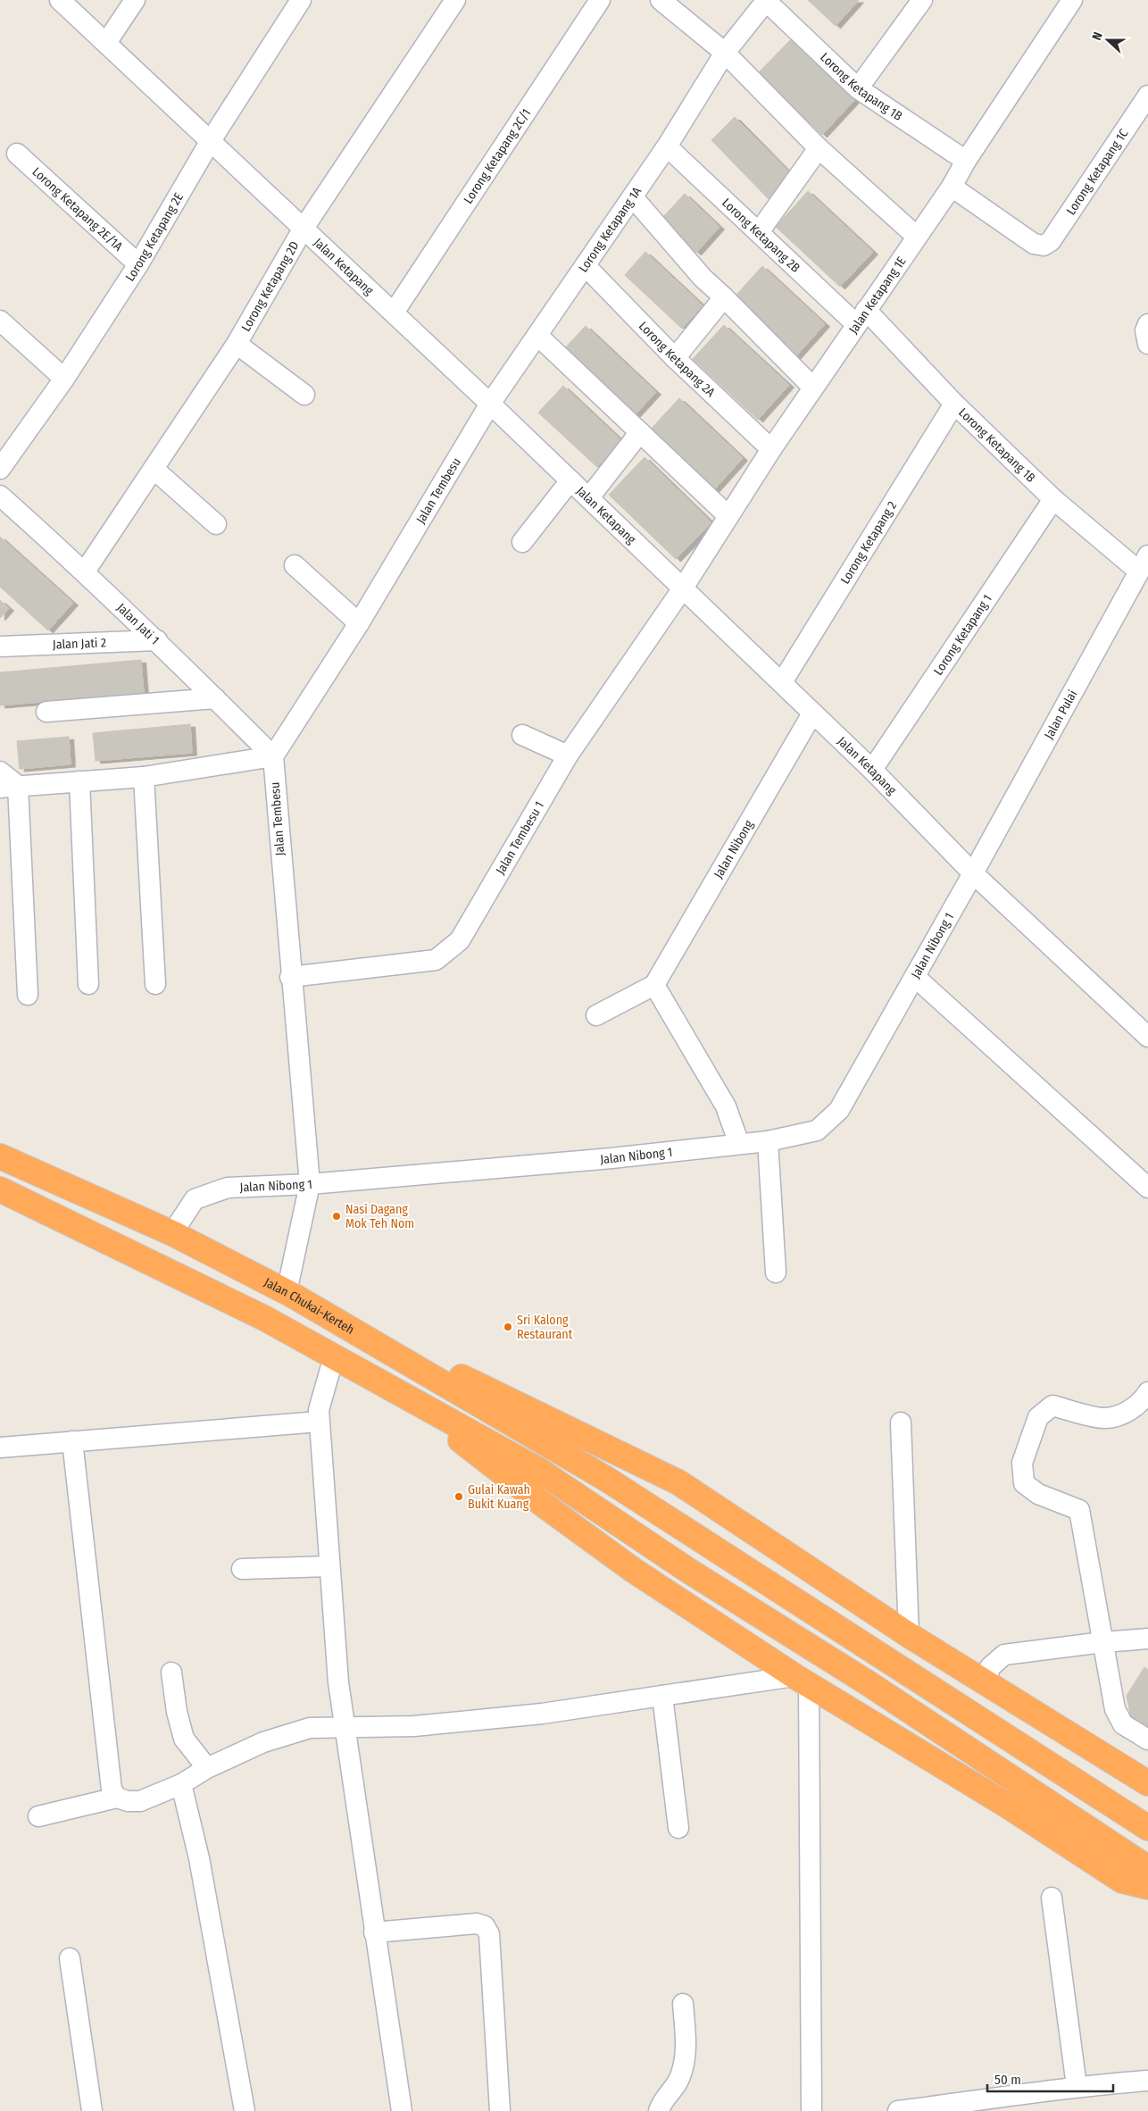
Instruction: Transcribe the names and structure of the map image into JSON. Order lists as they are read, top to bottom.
{
  "streets": {
    "highway": ["Jalan Chukai-Kerteh"],
    "street": [
      "Lorong Ketapang 1B",
      "Lorong Ketapang 2C/1",
      "Lorong Ketapang 1C",
      "Lorong Ketapang 2E/1A",
      "Lorong Ketapang 1A",
      "Lorong Ketapang 2B",
      "Lorong Ketapang 2E",
      "Jalan Ketapang",
      "Lorong Ketapang 2D",
      "Jalan Ketapang 1E",
      "Lorong Ketapang 2A",
      "Jalan Tembesu",
      "Lorong Ketapang 2",
      "Jalan Jati 1",
      "Lorong Ketapang 1",
      "Jalan Jati 2",
      "Jalan Pulai",
      "Jalan Tembesu 1",
      "Jalan Nibong",
      "Jalan Nibong 1"
    ]
  },
  "crossings": [
    ["Lorong Ketapang 1B", "Lorong Ketapang 1A"],
    ["Lorong Ketapang 1B", "Lorong Ketapang 2B"],
    ["Lorong Ketapang 1B", "Jalan Ketapang 1E"],
    ["Lorong Ketapang 1B", "Lorong Ketapang 2"],
    ["Lorong Ketapang 1B", "Lorong Ketapang 1"],
    ["Lorong Ketapang 1B", "Jalan Pulai"],
    ["Lorong Ketapang 2C/1", "Jalan Ketapang"],
    ["Lorong Ketapang 1C", "Jalan Ketapang 1E"],
    ["Lorong Ketapang 2E/1A", "Lorong Ketapang 2E"],
    ["Lorong Ketapang 1A", "Lorong Ketapang 2B"],
    ["Lorong Ketapang 1A", "Jalan Ketapang"],
    ["Lorong Ketapang 1A", "Lorong Ketapang 2A"],
    ["Lorong Ketapang 1A", "Jalan Tembesu"],
    ["Lorong Ketapang 2B", "Jalan Ketapang 1E"],
    ["Lorong Ketapang 2E", "Jalan Ketapang"],
    ["Jalan Ketapang", "Lorong Ketapang 2D"],
    ["Jalan Ketapang", "Jalan Ketapang 1E"],
    ["Jalan Ketapang", "Jalan Tembesu"],
    ["Jalan Ketapang", "Lorong Ketapang 2"],
    ["Jalan Ketapang", "Lorong Ketapang 1"],
    ["Jalan Ketapang", "Jalan Pulai"],
    ["Jalan Ketapang", "Jalan Tembesu 1"],
    ["Jalan Ketapang", "Jalan Nibong"],
    ["Jalan Ketapang", "Jalan Nibong 1"],
    ["Lorong Ketapang 2D", "Jalan Jati 1"],
    ["Jalan Ketapang 1E", "Lorong Ketapang 2A"],
    ["Jalan Ketapang 1E", "Jalan Tembesu 1"],
    ["Jalan Tembesu", "Jalan Jati 1"],
    ["Jalan Tembesu", "Jalan Tembesu 1"],
    ["Jalan Tembesu", "Jalan Nibong 1"],
    ["Jalan Tembesu", "Jalan Chukai-Kerteh"],
    ["Jalan Jati 1", "Jalan Jati 2"],
    ["Jalan Pulai", "Jalan Nibong 1"],
    ["Jalan Nibong 1", "Jalan Chukai-Kerteh"]
  ],
  "places": ["Nasi Dagang Mok Teh Nom", "Sri Kalong Restaurant", "Gulai Kawah Bukit Kuang"],
  "scale_bar": "50 m",
  "north": "left"
}
